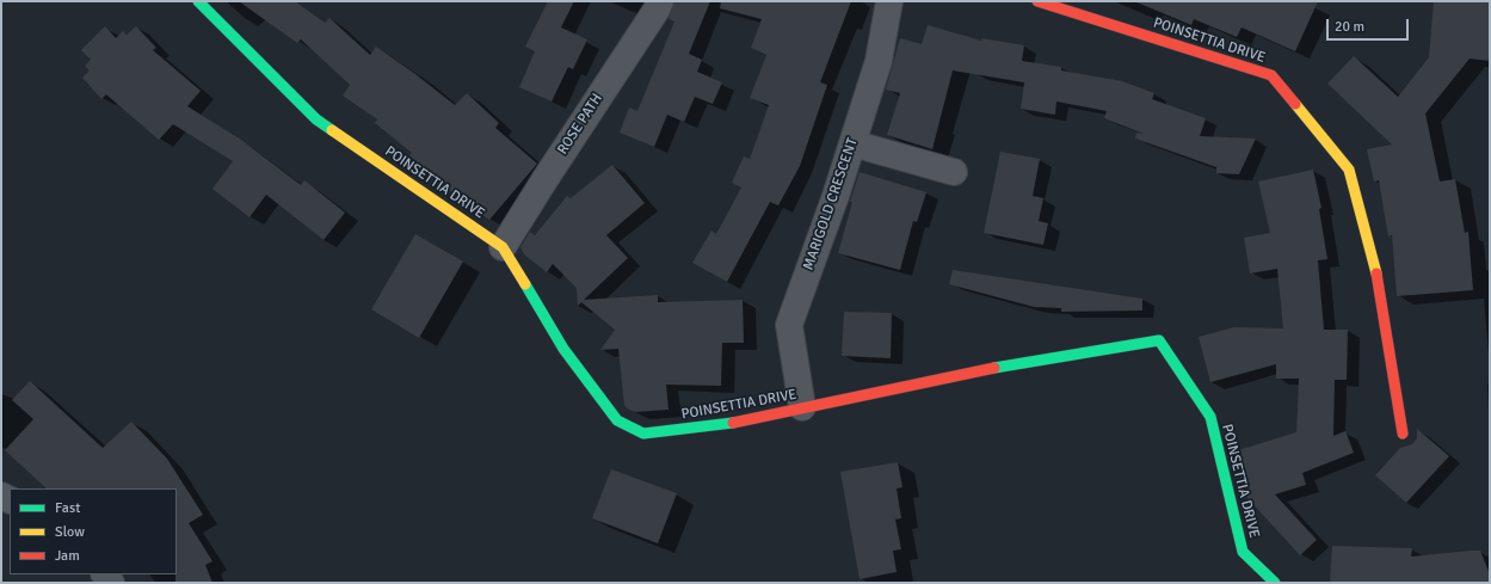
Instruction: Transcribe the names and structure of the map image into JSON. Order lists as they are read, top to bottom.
{
  "streets": {
    "street": ["POINSETTIA DRIVE", "ROSE PATH", "MARIGOLD CRESCENT"]
  },
  "crossings": [
    ["POINSETTIA DRIVE", "ROSE PATH"],
    ["POINSETTIA DRIVE", "MARIGOLD CRESCENT"]
  ],
  "legend": ["Fast", "Slow", "Jam"],
  "scale_bar": "20 m"
}
